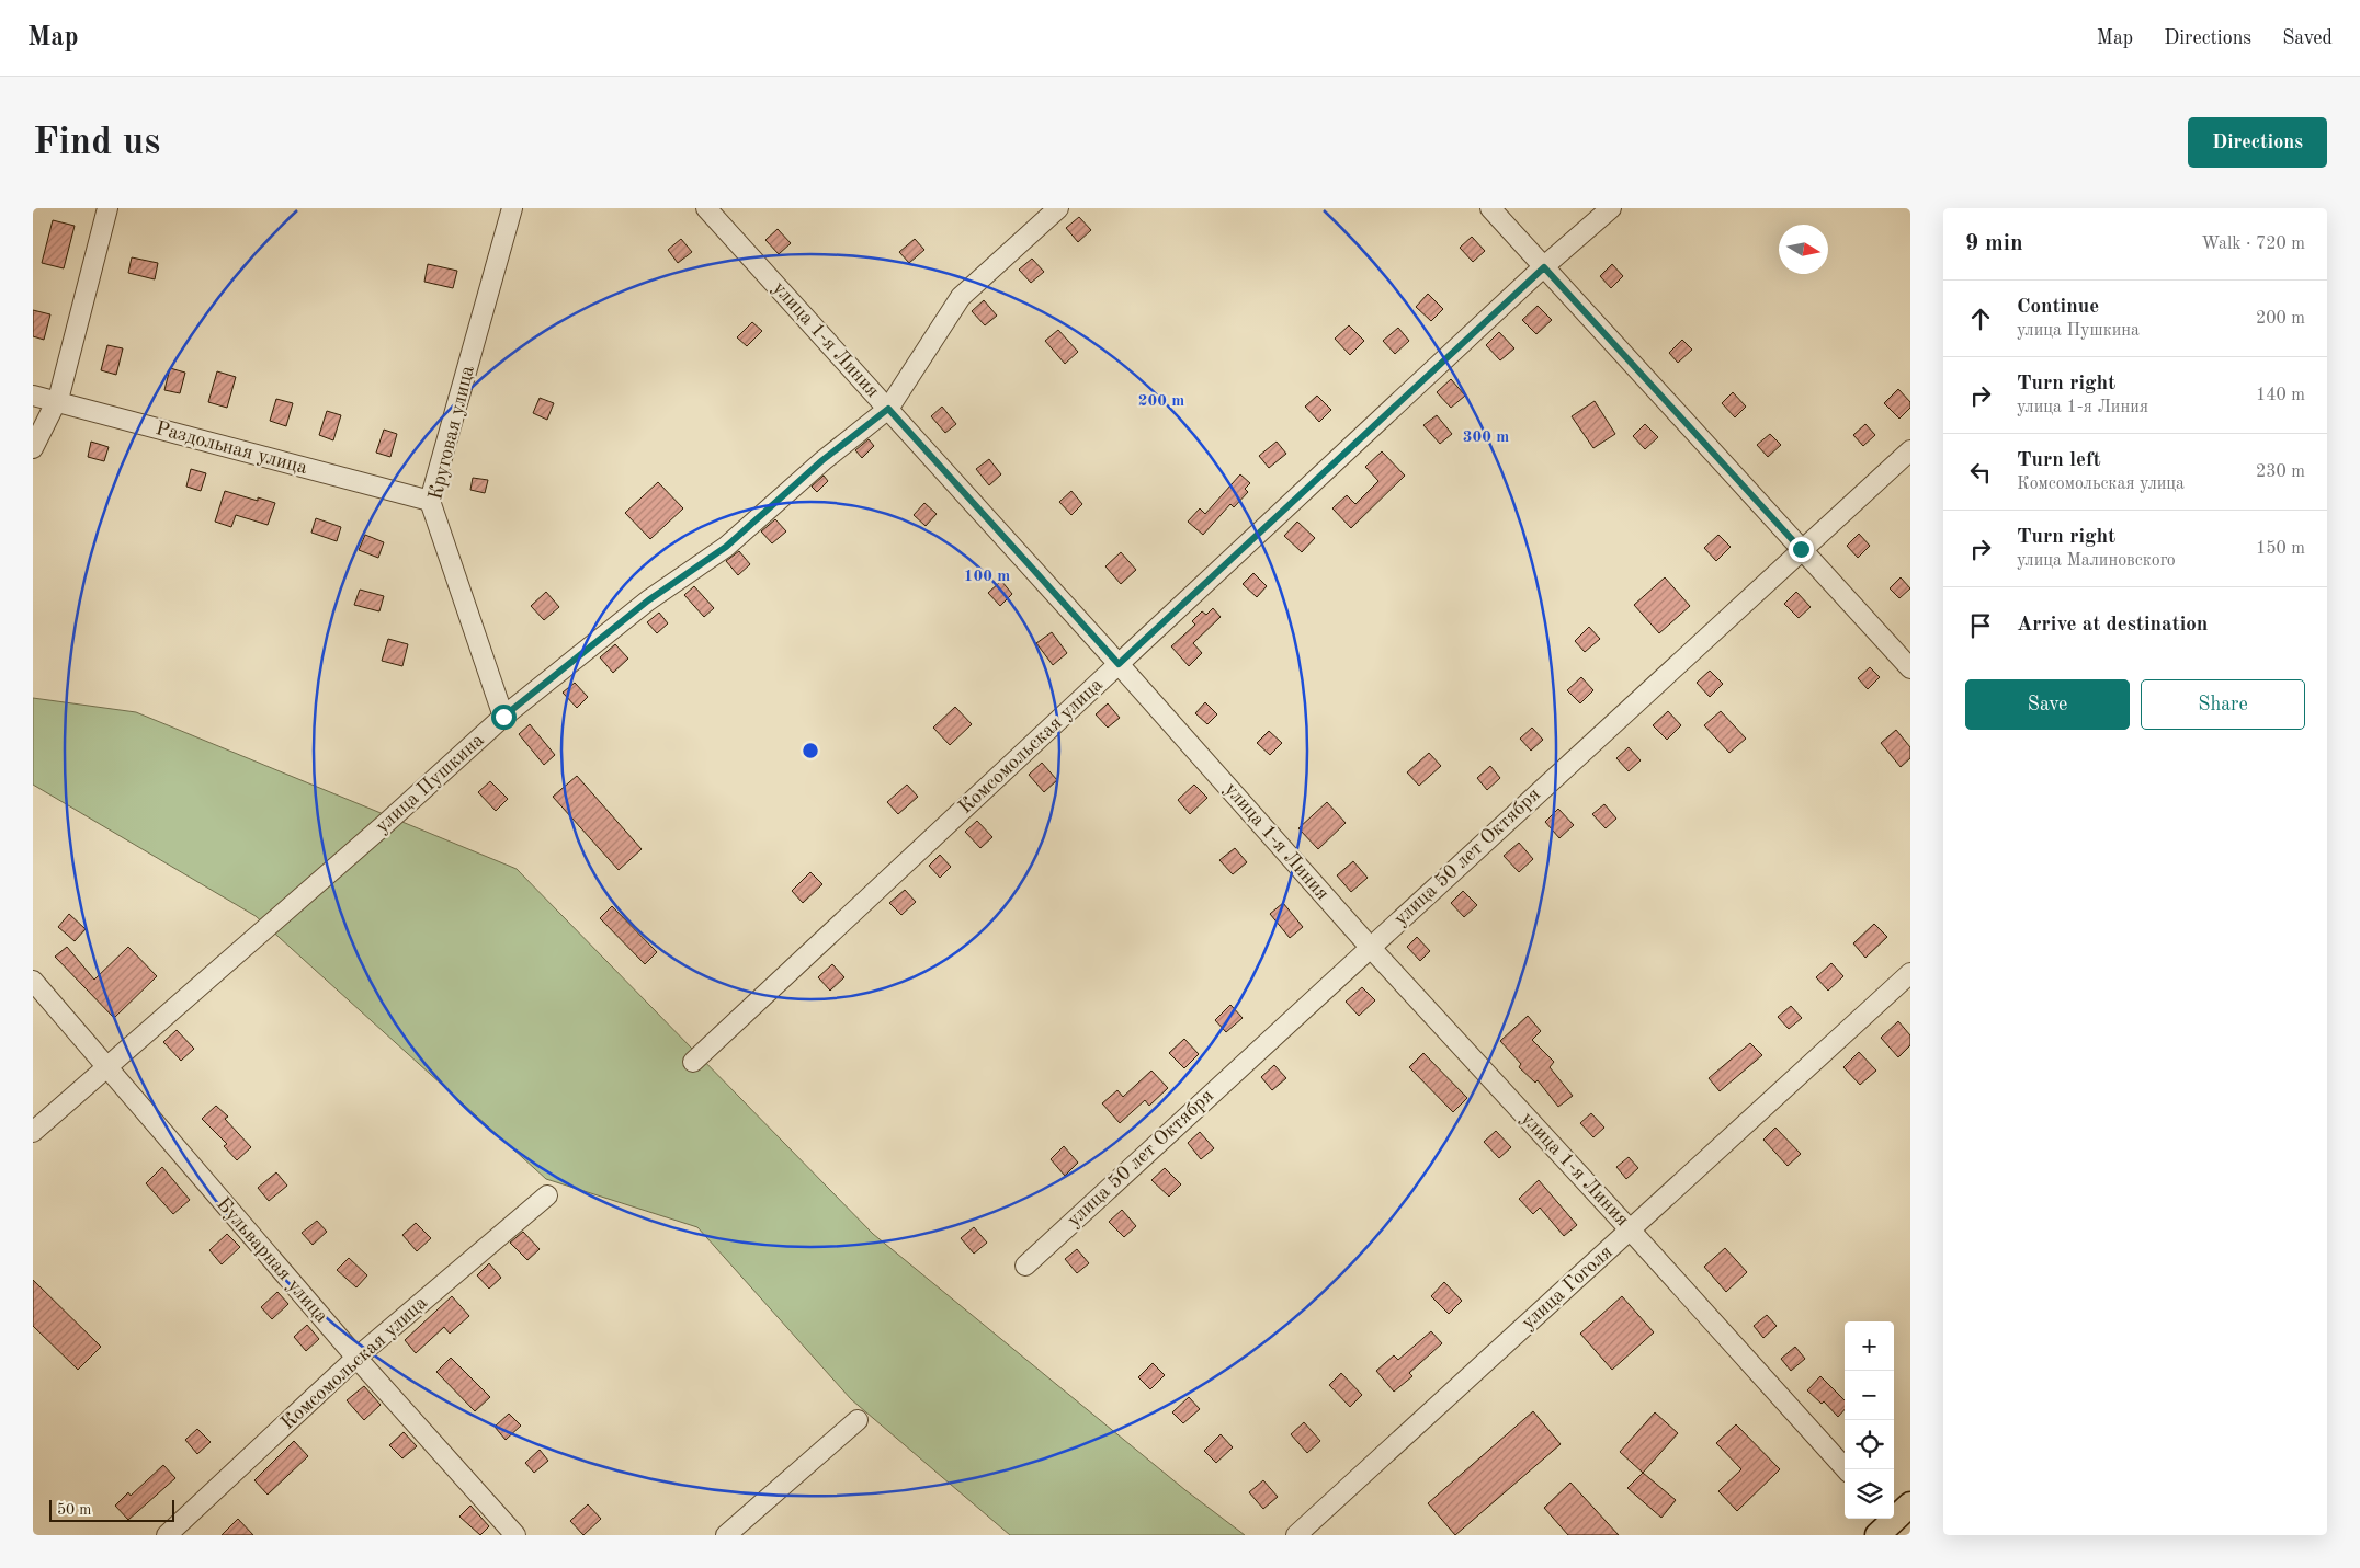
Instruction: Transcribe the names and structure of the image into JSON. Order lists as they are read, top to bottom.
{
  "streets": {
    "street": [
      "улица 1-я Линия",
      "Круговая улица",
      "Раздольная улица",
      "Комсомольская улица",
      "улица Пушкина",
      "улица 50 лет Октября",
      "Бульварная улица",
      "улица Гоголя"
    ]
  },
  "crossings": [
    ["улица 1-я Линия", "Комсомольская улица"],
    ["улица 1-я Линия", "улица Пушкина"],
    ["улица 1-я Линия", "улица 50 лет Октября"],
    ["улица 1-я Линия", "улица Гоголя"],
    ["Круговая улица", "Раздольная улица"],
    ["Круговая улица", "улица Пушкина"],
    ["Комсомольская улица", "Бульварная улица"],
    ["улица Пушкина", "Бульварная улица"]
  ],
  "scale_bar": "50 m",
  "north": "right",
  "page": {
    "header": "Map",
    "nav": ["Map", "Directions", "Saved"],
    "buttons": [
      "Directions",
      ["Save", "Share"]
    ],
    "title": "Find us",
    "heading": ["9 min", "Walk · 720 m"],
    "list": [
      ["Continue", "улица Пушкина", "200 m"],
      ["Turn right", "улица 1-я Линия", "140 m"],
      ["Turn left", "Комсомольская улица", "230 m"],
      ["Turn right", "улица Малиновского", "150 m"],
      "Arrive at destination"
    ],
    "map_buttons": ["+", "−"],
    "scale": "50 m"
  },
  "rings": ["200 m", "300 m", "100 m"]
}
